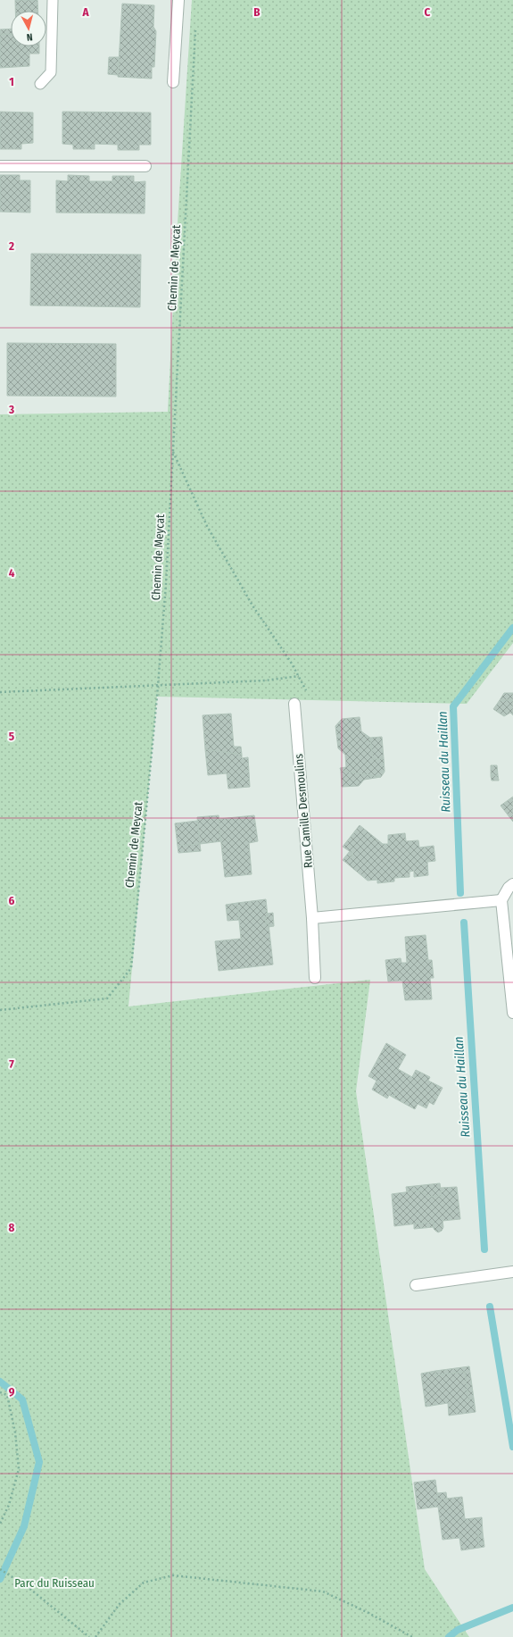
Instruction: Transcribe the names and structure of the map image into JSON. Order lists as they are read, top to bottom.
{
  "streets": {
    "street": ["Rue Camille Desmoulins"],
    "path": ["Chemin de Meycat"]
  },
  "water": ["Ruisseau du Haillan"],
  "parks": ["Parc du Ruisseau"],
  "north": "bottom",
  "grid": {
    "columns": ["A", "B", "C"],
    "rows": [
      "1",
      "2",
      "3",
      "4",
      "5",
      "6",
      "7",
      "8",
      "9"
    ]
  }
}
